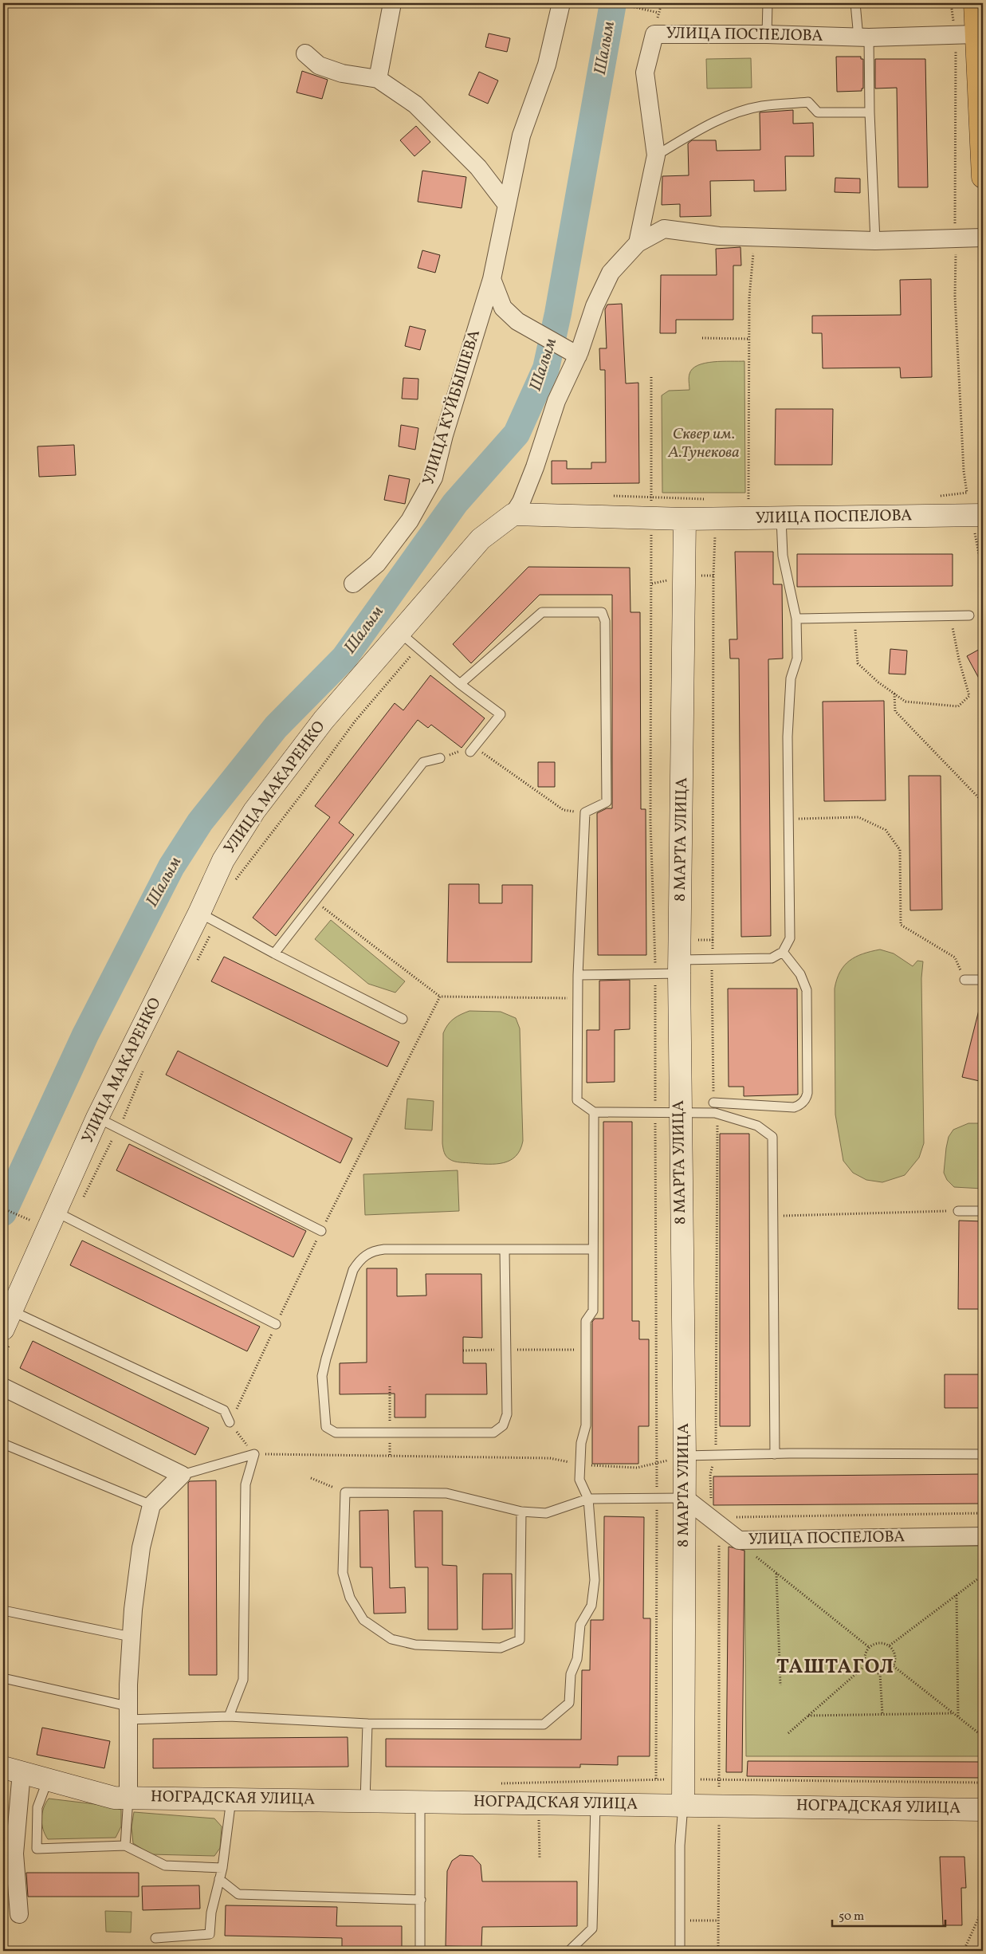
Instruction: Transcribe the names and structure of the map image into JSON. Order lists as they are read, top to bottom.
{
  "streets": {
    "street": [
      "УЛИЦА ПОСПЕЛОВА",
      "УЛИЦА КУЙБЫШЕВА",
      "УЛИЦА МАКАРЕНКО",
      "8 МАРТА УЛИЦА",
      "НОГРАДСКАЯ УЛИЦА"
    ]
  },
  "crossings": [
    ["УЛИЦА ПОСПЕЛОВА", "8 МАРТА УЛИЦА"],
    ["8 МАРТА УЛИЦА", "НОГРАДСКАЯ УЛИЦА"]
  ],
  "districts": ["ТАШТАГОЛ"],
  "water": ["Шалым"],
  "parks": ["Сквер им. А.Тунекова"],
  "scale_bar": "50 m"
}
